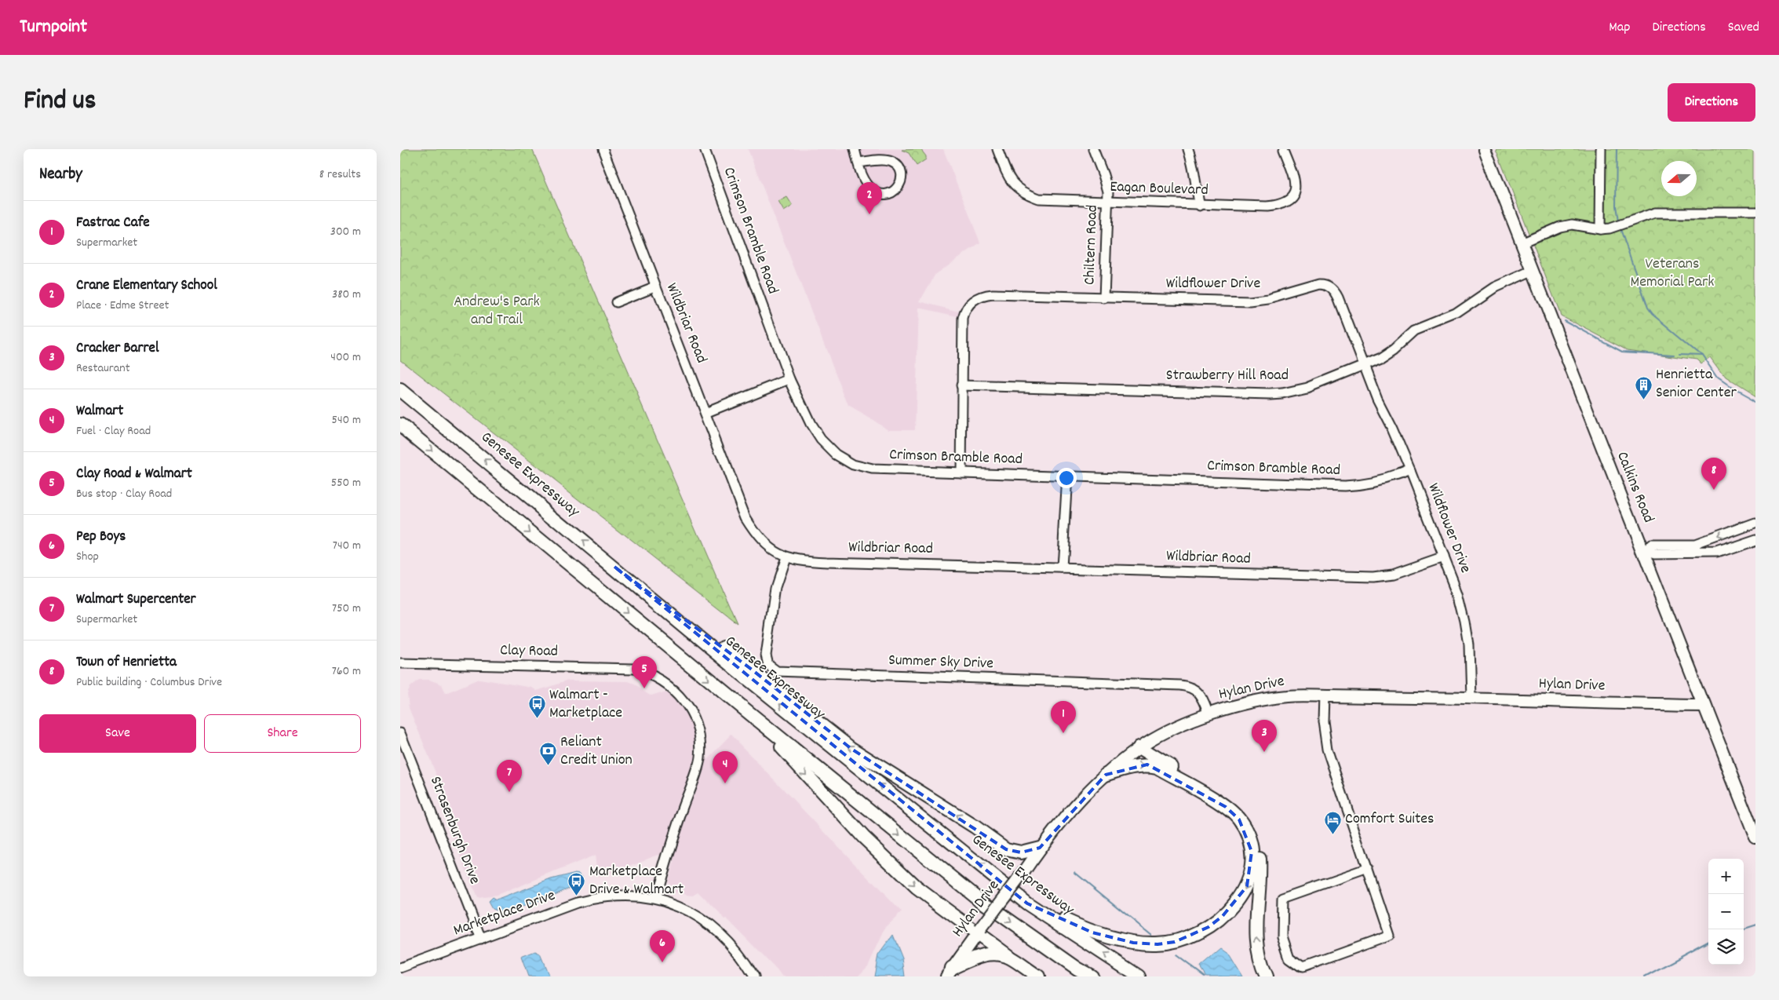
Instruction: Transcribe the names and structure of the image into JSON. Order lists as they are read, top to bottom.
{
  "streets": {
    "highway": ["Genesee Expressway"],
    "main road": ["Calkins Road", "Hylan Drive"],
    "street": [
      "Eagan Boulevard",
      "Crimson Bramble Road",
      "Chiltern Road",
      "Wildflower Drive",
      "Wildbriar Road",
      "Strawberry Hill Road",
      "Clay Road",
      "Summer Sky Drive",
      "Strasenburgh Drive",
      "Marketplace Drive"
    ]
  },
  "crossings": [
    ["Eagan Boulevard", "Chiltern Road"],
    ["Crimson Bramble Road", "Wildflower Drive"],
    ["Chiltern Road", "Wildflower Drive"],
    ["Wildflower Drive", "Wildbriar Road"],
    ["Wildflower Drive", "Strawberry Hill Road"],
    ["Wildflower Drive", "Hylan Drive"],
    ["Wildbriar Road", "Summer Sky Drive"],
    ["Strawberry Hill Road", "Calkins Road"],
    ["Calkins Road", "Hylan Drive"],
    ["Clay Road", "Marketplace Drive"],
    ["Summer Sky Drive", "Hylan Drive"],
    ["Strasenburgh Drive", "Marketplace Drive"]
  ],
  "parks": ["Veterans Memorial Park", "Andrew's Park and Trail"],
  "places": {
    "building": ["Henrietta Senior Center"],
    "bus stop": ["Walmart - Marketplace", "Marketplace Drive & Walmart"],
    "bank": ["Reliant Credit Union"],
    "hotel": ["Comfort Suites"]
  },
  "north": "left",
  "page": {
    "header": "Turnpoint",
    "nav": ["Map", "Directions", "Saved"],
    "title": "Find us",
    "buttons": [
      "Directions",
      ["Save", "Share"]
    ],
    "heading": ["Nearby", "8 results"],
    "pins": [
      "2",
      "8",
      "5",
      "1",
      "3",
      "4",
      "7",
      "6"
    ],
    "list": [
      {
        "mark": "1",
        "name": "Fastrac Cafe",
        "note": "Supermarket",
        "value": "300 m"
      },
      {
        "mark": "2",
        "name": "Crane Elementary School",
        "note": "Place · Edme Street",
        "value": "380 m"
      },
      {
        "mark": "3",
        "name": "Cracker Barrel",
        "note": "Restaurant",
        "value": "400 m"
      },
      {
        "mark": "4",
        "name": "Walmart",
        "note": "Fuel · Clay Road",
        "value": "540 m"
      },
      {
        "mark": "5",
        "name": "Clay Road & Walmart",
        "note": "Bus stop · Clay Road",
        "value": "550 m"
      },
      {
        "mark": "6",
        "name": "Pep Boys",
        "note": "Shop",
        "value": "740 m"
      },
      {
        "mark": "7",
        "name": "Walmart Supercenter",
        "note": "Supermarket",
        "value": "750 m"
      },
      {
        "mark": "8",
        "name": "Town of Henrietta",
        "note": "Public building · Columbus Drive",
        "value": "760 m"
      }
    ],
    "map_buttons": ["+", "−"]
  }
}
